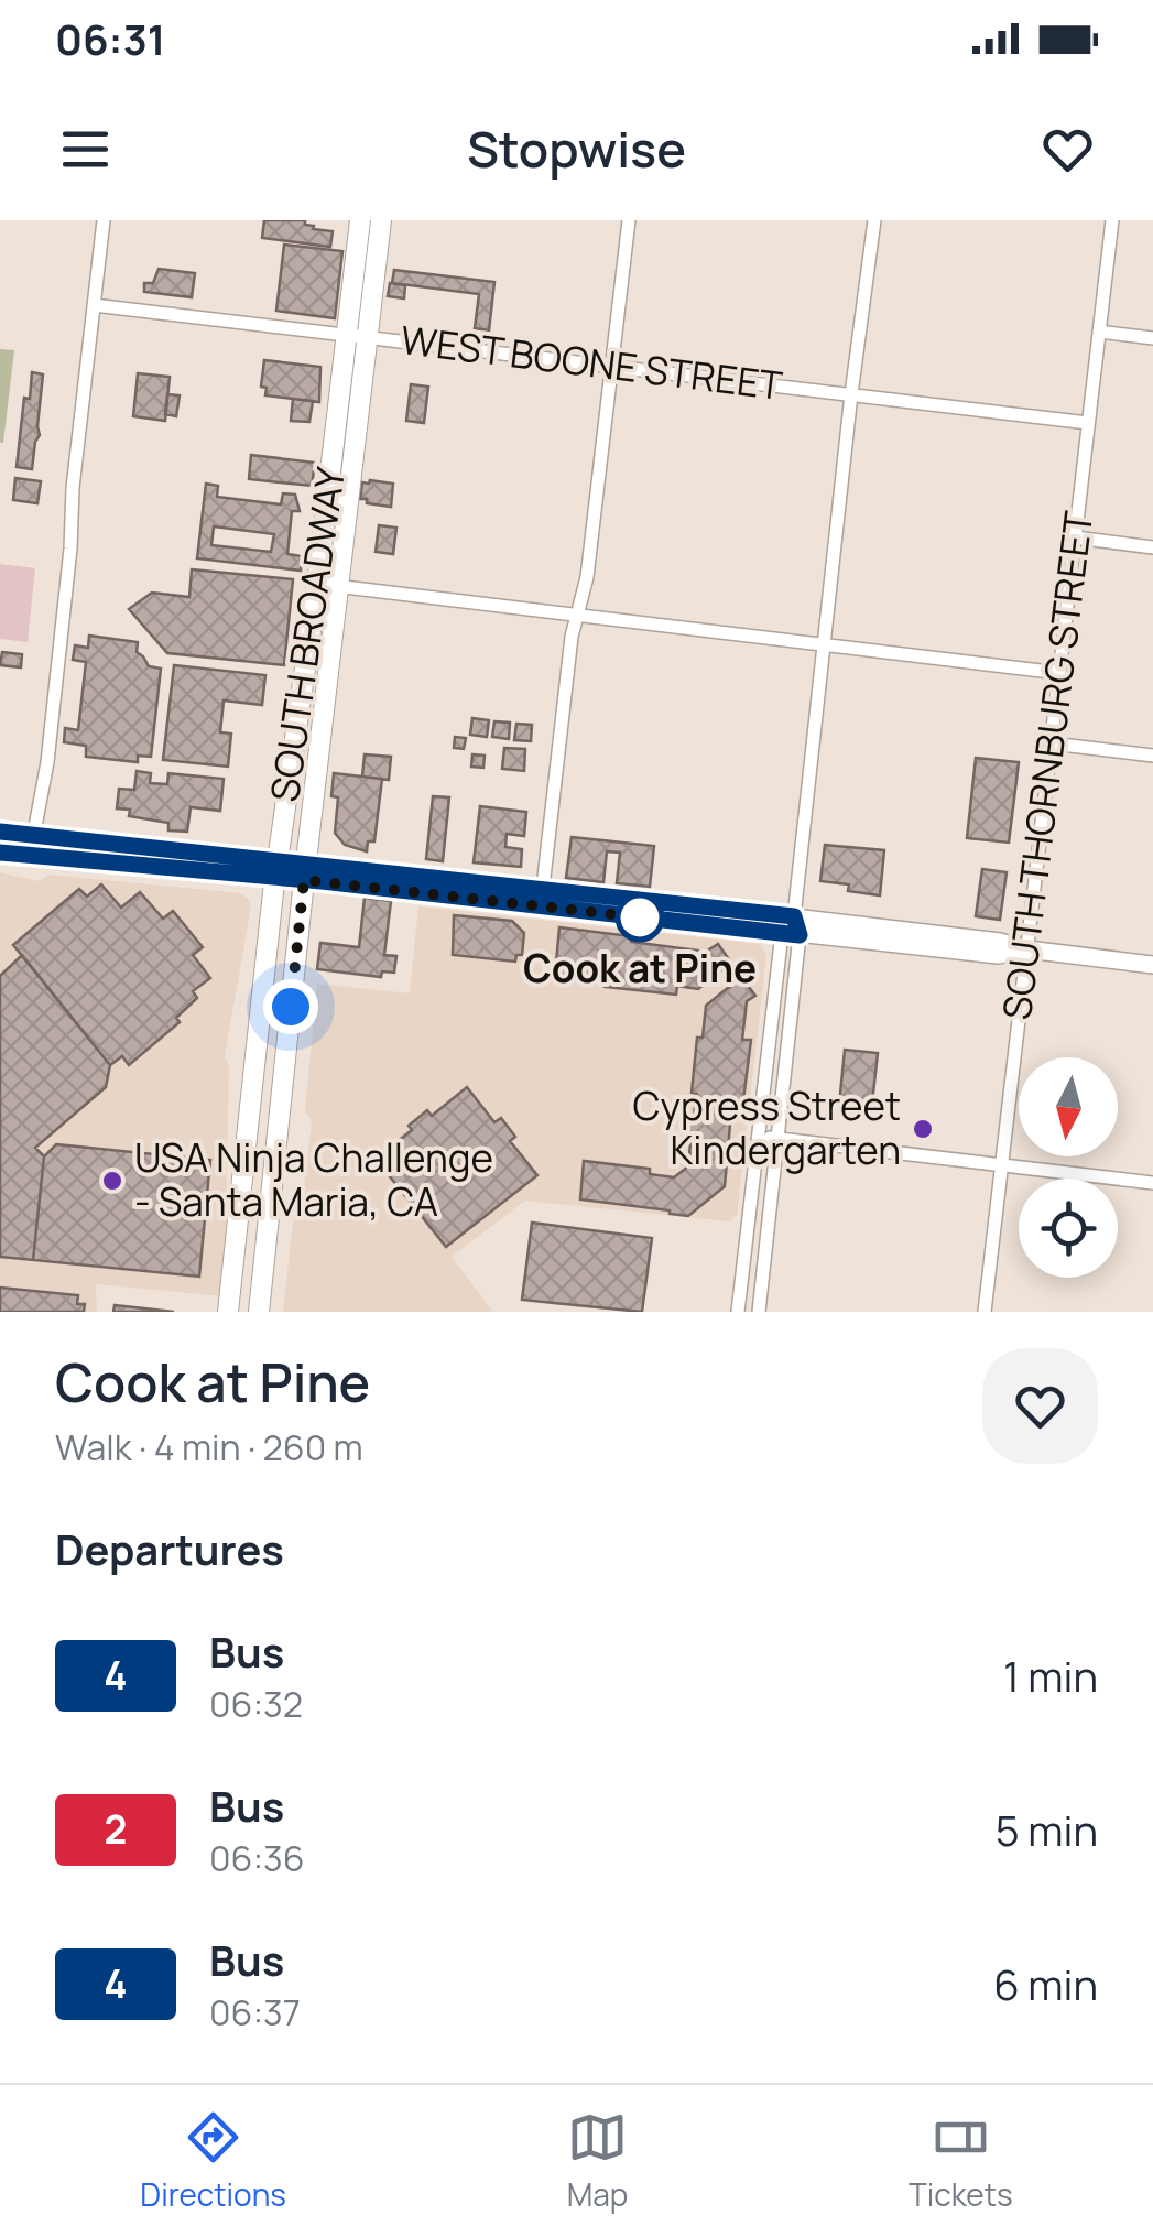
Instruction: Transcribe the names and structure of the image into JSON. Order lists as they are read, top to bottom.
{
  "streets": {
    "main road": ["SOUTH BROADWAY"],
    "street": ["WEST BOONE STREET", "SOUTH THORNBURG STREET"]
  },
  "crossings": [
    ["WEST BOONE STREET", "SOUTH BROADWAY"],
    ["WEST BOONE STREET", "SOUTH THORNBURG STREET"]
  ],
  "places": ["Cook at Pine", "Cypress Street Kindergarten", "USA Ninja Challenge - Santa Maria, CA"],
  "lines": ["bus line 4"],
  "north": "bottom",
  "page": {
    "status": "06:31",
    "header": "Stopwise",
    "heading": [
      ["Cook at Pine", "Walk · 4 min · 260 m"],
      "Departures"
    ],
    "list": [
      {
        "mark": "4",
        "name": "Bus",
        "note": "06:32",
        "value": "1 min"
      },
      {
        "mark": "2",
        "name": "Bus",
        "note": "06:36",
        "value": "5 min"
      },
      {
        "mark": "4",
        "name": "Bus",
        "note": "06:37",
        "value": "6 min"
      }
    ],
    "tabs": ["Directions", "Map", "Tickets"]
  }
}
